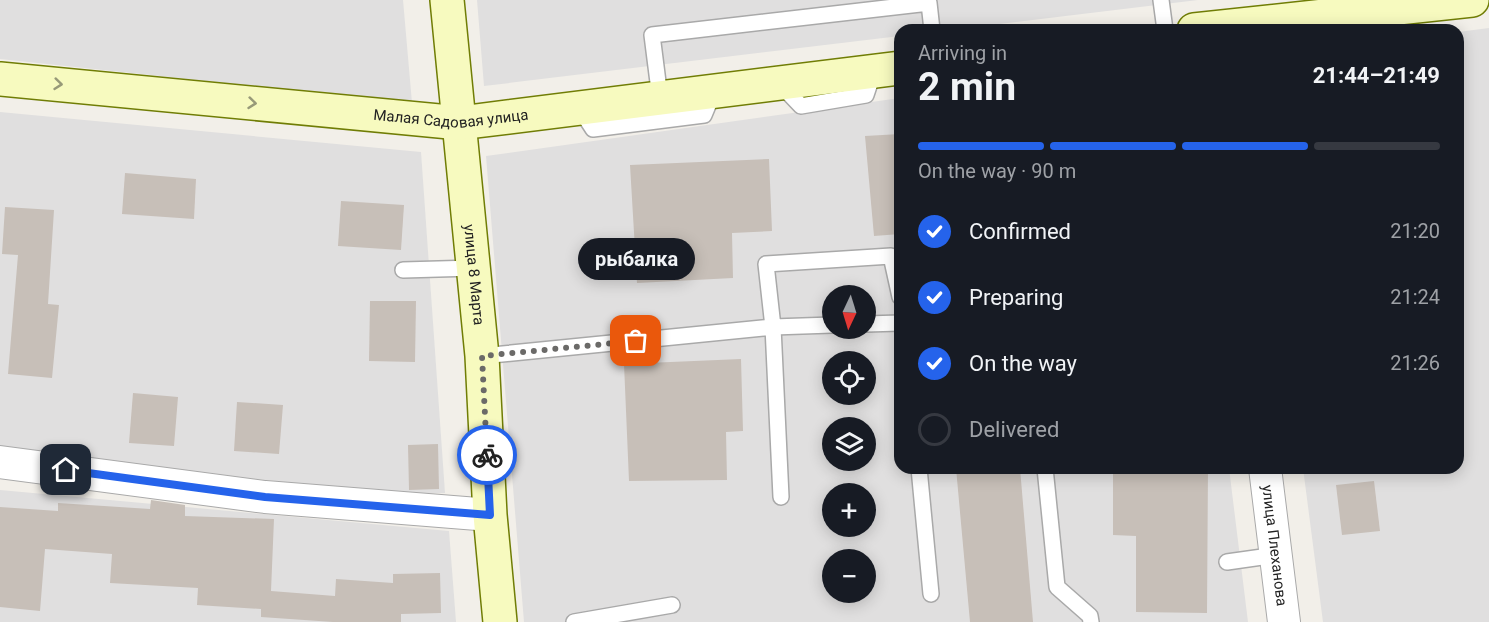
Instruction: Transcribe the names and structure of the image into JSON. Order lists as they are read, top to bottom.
{
  "streets": {
    "street": ["Малая Садовая улица", "улица 8 Марта", "улица Плеханова"]
  },
  "crossings": [
    ["Малая Садовая улица", "улица 8 Марта"]
  ],
  "one_way": ["Малая Садовая улица"],
  "places": ["рыбалка"],
  "north": "bottom",
  "page": {
    "heading": ["2 min", "Arriving in", "21:44–21:49"],
    "bar": "On the way · 90 m",
    "list": [
      ["Confirmed", "21:20"],
      ["Preparing", "21:24"],
      ["On the way", "21:26"],
      "Delivered"
    ],
    "bubble": "рыбалка",
    "map_buttons": ["+", "−"]
  }
}
